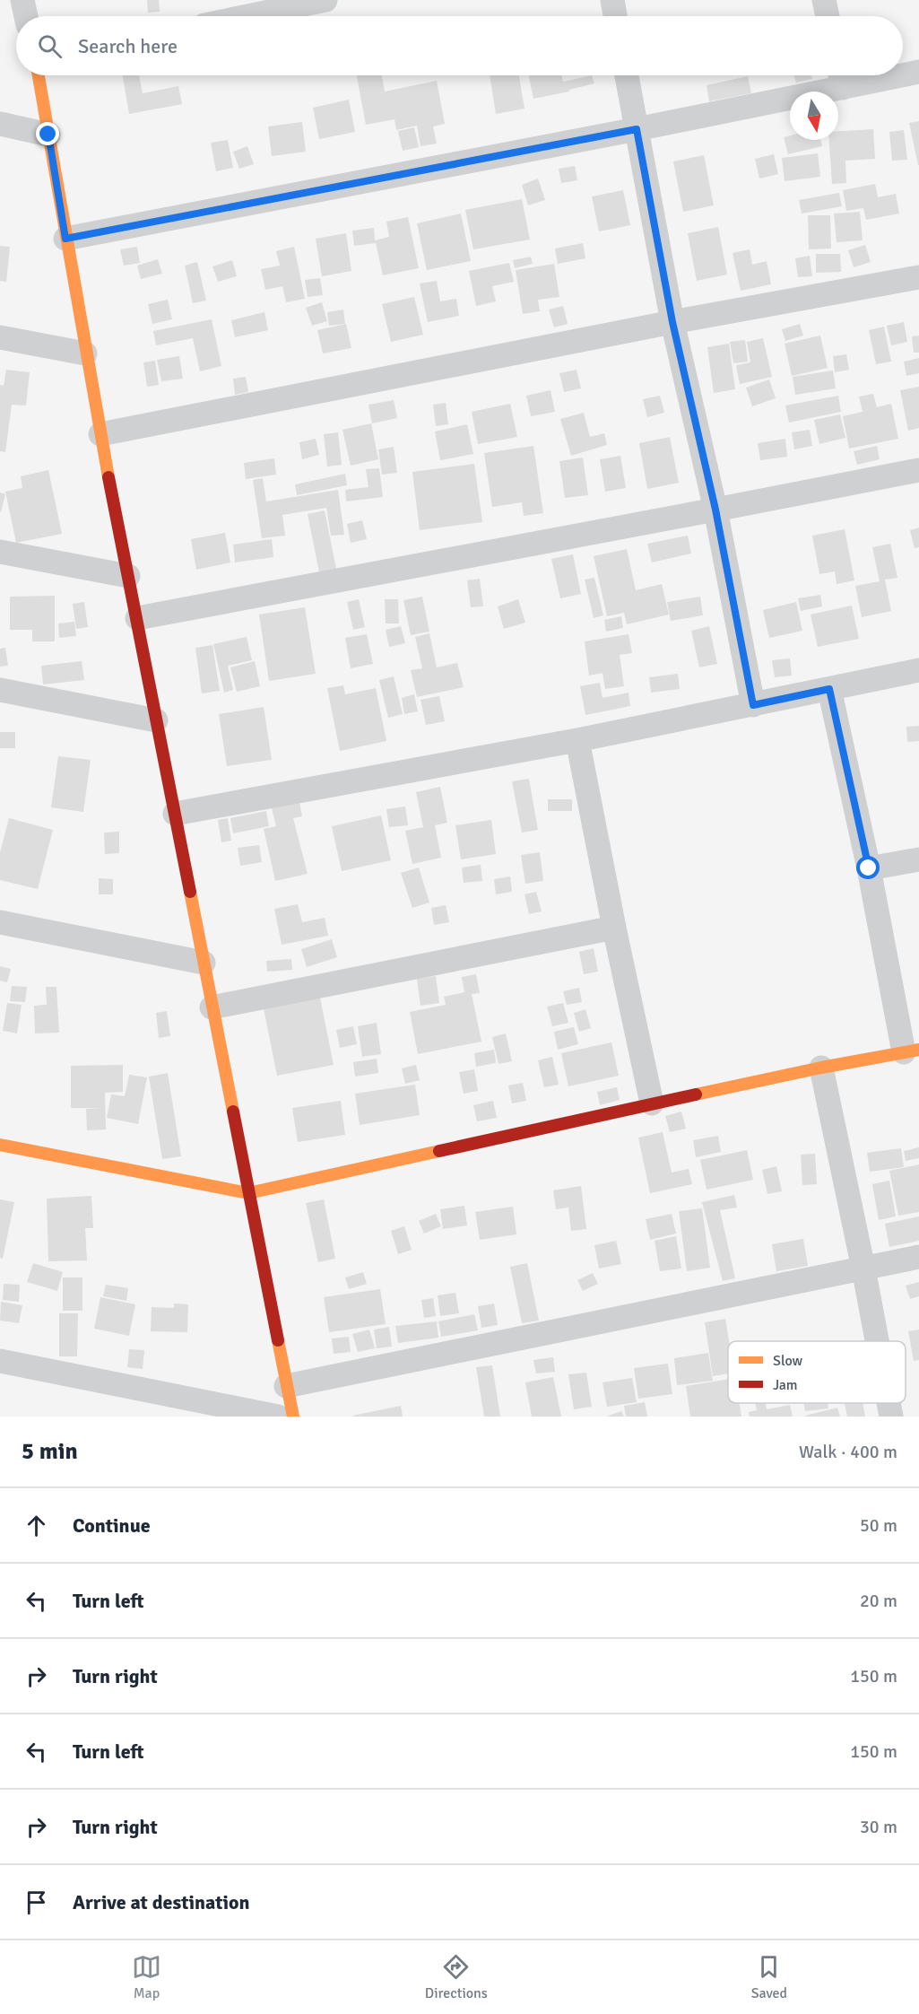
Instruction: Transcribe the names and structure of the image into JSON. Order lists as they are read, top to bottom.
{
  "legend": ["Slow", "Jam"],
  "north": "bottom",
  "page": {
    "search": "Search here",
    "heading": ["5 min", "Walk · 400 m"],
    "list": [
      ["Continue", "50 m"],
      ["Turn left", "20 m"],
      ["Turn right", "150 m"],
      ["Turn left", "150 m"],
      ["Turn right", "30 m"],
      "Arrive at destination"
    ],
    "nav": ["Map", "Directions", "Saved"]
  }
}
